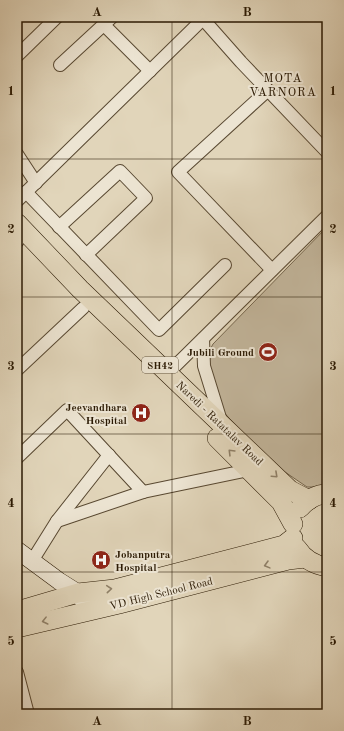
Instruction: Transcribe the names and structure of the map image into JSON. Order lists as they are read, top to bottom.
{
  "streets": {
    "main road": ["SH42", "Naredi - Ratatalav Road", "VD High School Road"]
  },
  "crossings": [
    ["Naredi - Ratatalav Road", "VD High School Road"]
  ],
  "districts": ["MOTA VARNORA"],
  "places": {
    "sports": ["Jubili Ground"],
    "hospital": ["Jeevandhara Hospital", "Jobanputra Hospital"]
  },
  "grid": {
    "columns": ["A", "B"],
    "rows": [
      "1",
      "2",
      "3",
      "4",
      "5"
    ]
  }
}
